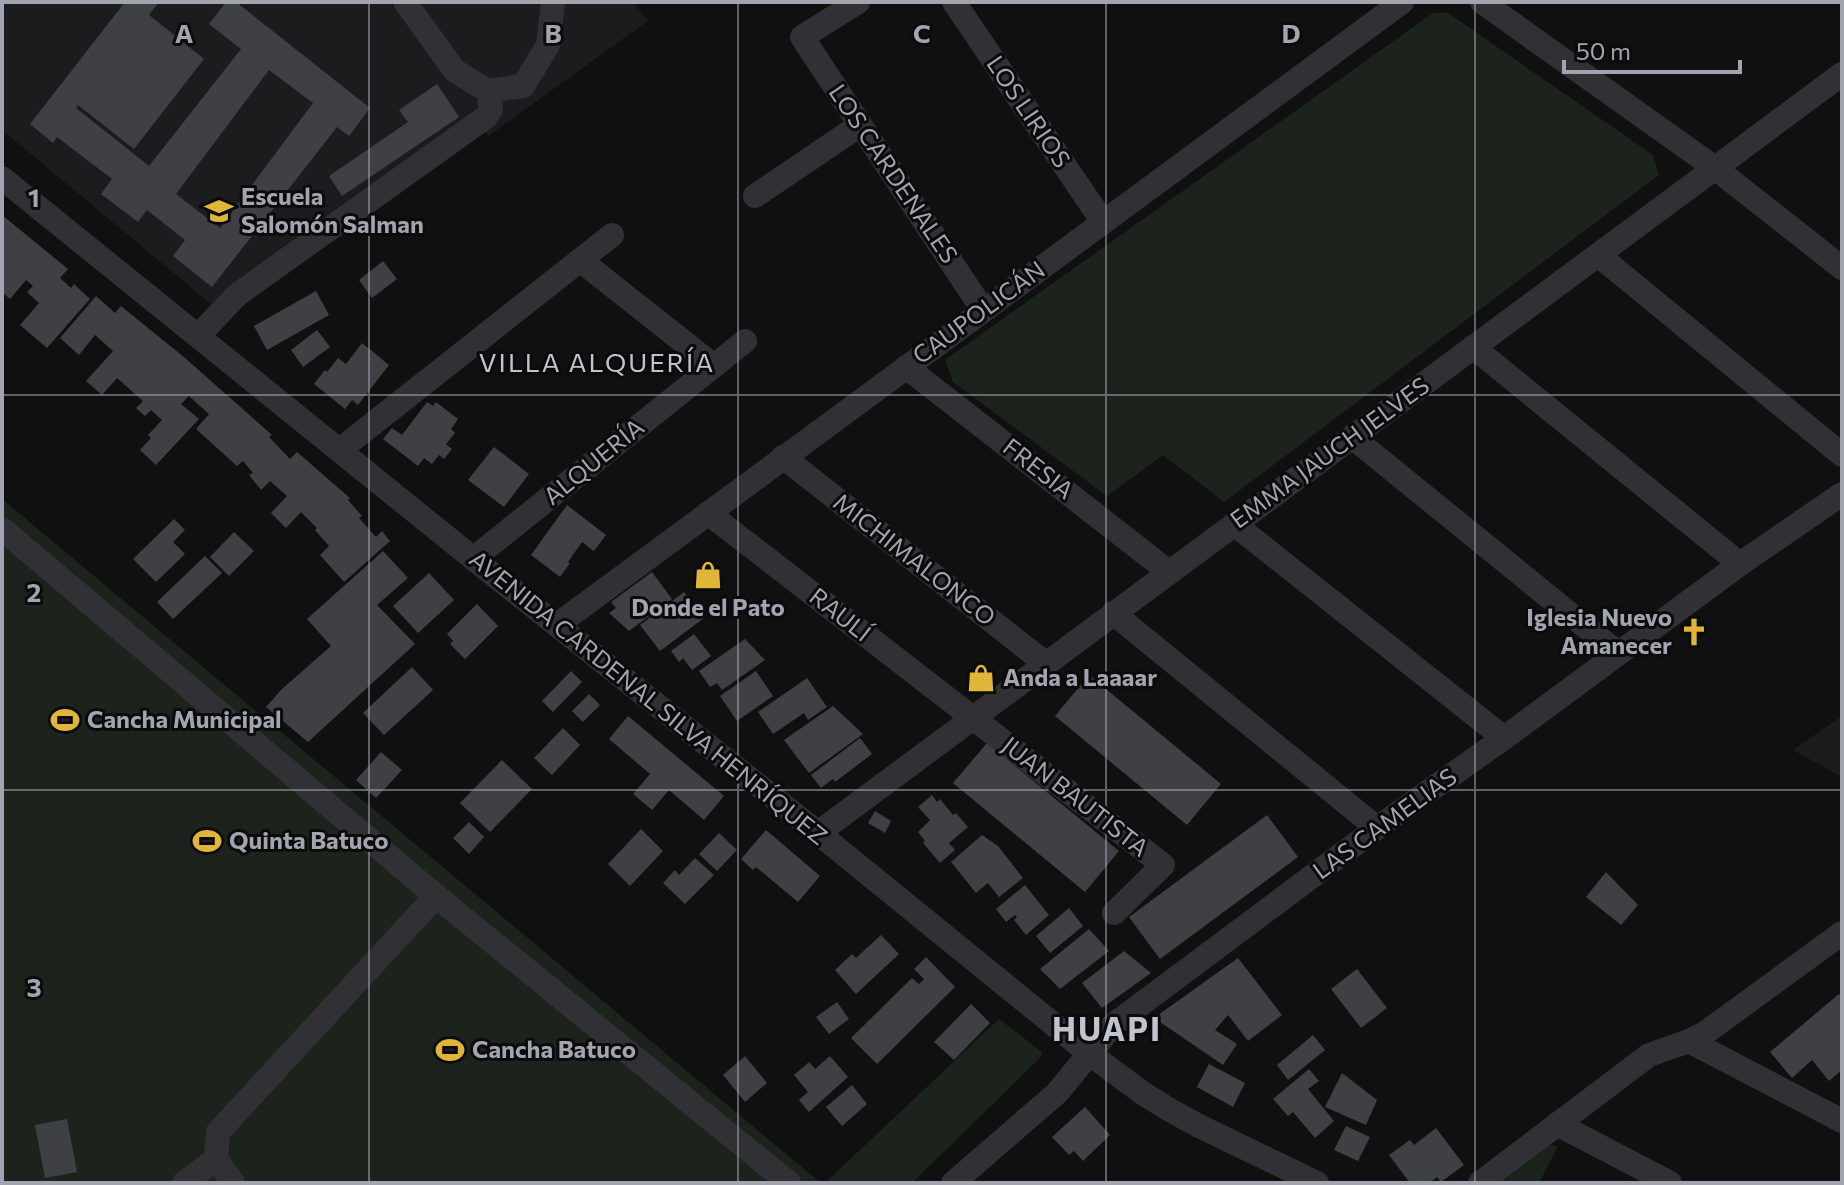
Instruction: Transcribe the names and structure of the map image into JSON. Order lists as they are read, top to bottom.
{
  "streets": {
    "street": [
      "LOS LIRIOS",
      "LOS CARDENALES",
      "CAUPOLICÁN",
      "EMMA JAUCH JELVES",
      "ALQUERÍA",
      "FRESIA",
      "MICHIMALONCO",
      "RAULÍ",
      "AVENIDA CARDENAL SILVA HENRÍQUEZ",
      "JUAN BAUTISTA",
      "LAS CAMELIAS"
    ]
  },
  "crossings": [
    ["LOS LIRIOS", "CAUPOLICÁN"],
    ["LOS CARDENALES", "CAUPOLICÁN"],
    ["CAUPOLICÁN", "FRESIA"],
    ["CAUPOLICÁN", "MICHIMALONCO"],
    ["CAUPOLICÁN", "RAULÍ"],
    ["CAUPOLICÁN", "AVENIDA CARDENAL SILVA HENRÍQUEZ"],
    ["EMMA JAUCH JELVES", "FRESIA"],
    ["EMMA JAUCH JELVES", "MICHIMALONCO"],
    ["EMMA JAUCH JELVES", "RAULÍ"],
    ["EMMA JAUCH JELVES", "AVENIDA CARDENAL SILVA HENRÍQUEZ"],
    ["EMMA JAUCH JELVES", "JUAN BAUTISTA"],
    ["ALQUERÍA", "AVENIDA CARDENAL SILVA HENRÍQUEZ"],
    ["RAULÍ", "JUAN BAUTISTA"],
    ["AVENIDA CARDENAL SILVA HENRÍQUEZ", "LAS CAMELIAS"]
  ],
  "districts": ["VILLA ALQUERÍA", "HUAPI"],
  "places": {
    "school or university": ["Escuela Salomón Salman"],
    "shop": ["Donde el Pato", "Anda a Laaaar"],
    "church": ["Iglesia Nuevo Amanecer"],
    "sports": ["Cancha Municipal", "Quinta Batuco", "Cancha Batuco"]
  },
  "scale_bar": "50 m",
  "grid": {
    "columns": [
      "A",
      "B",
      "C",
      "D"
    ],
    "rows": ["1", "2", "3"]
  }
}
